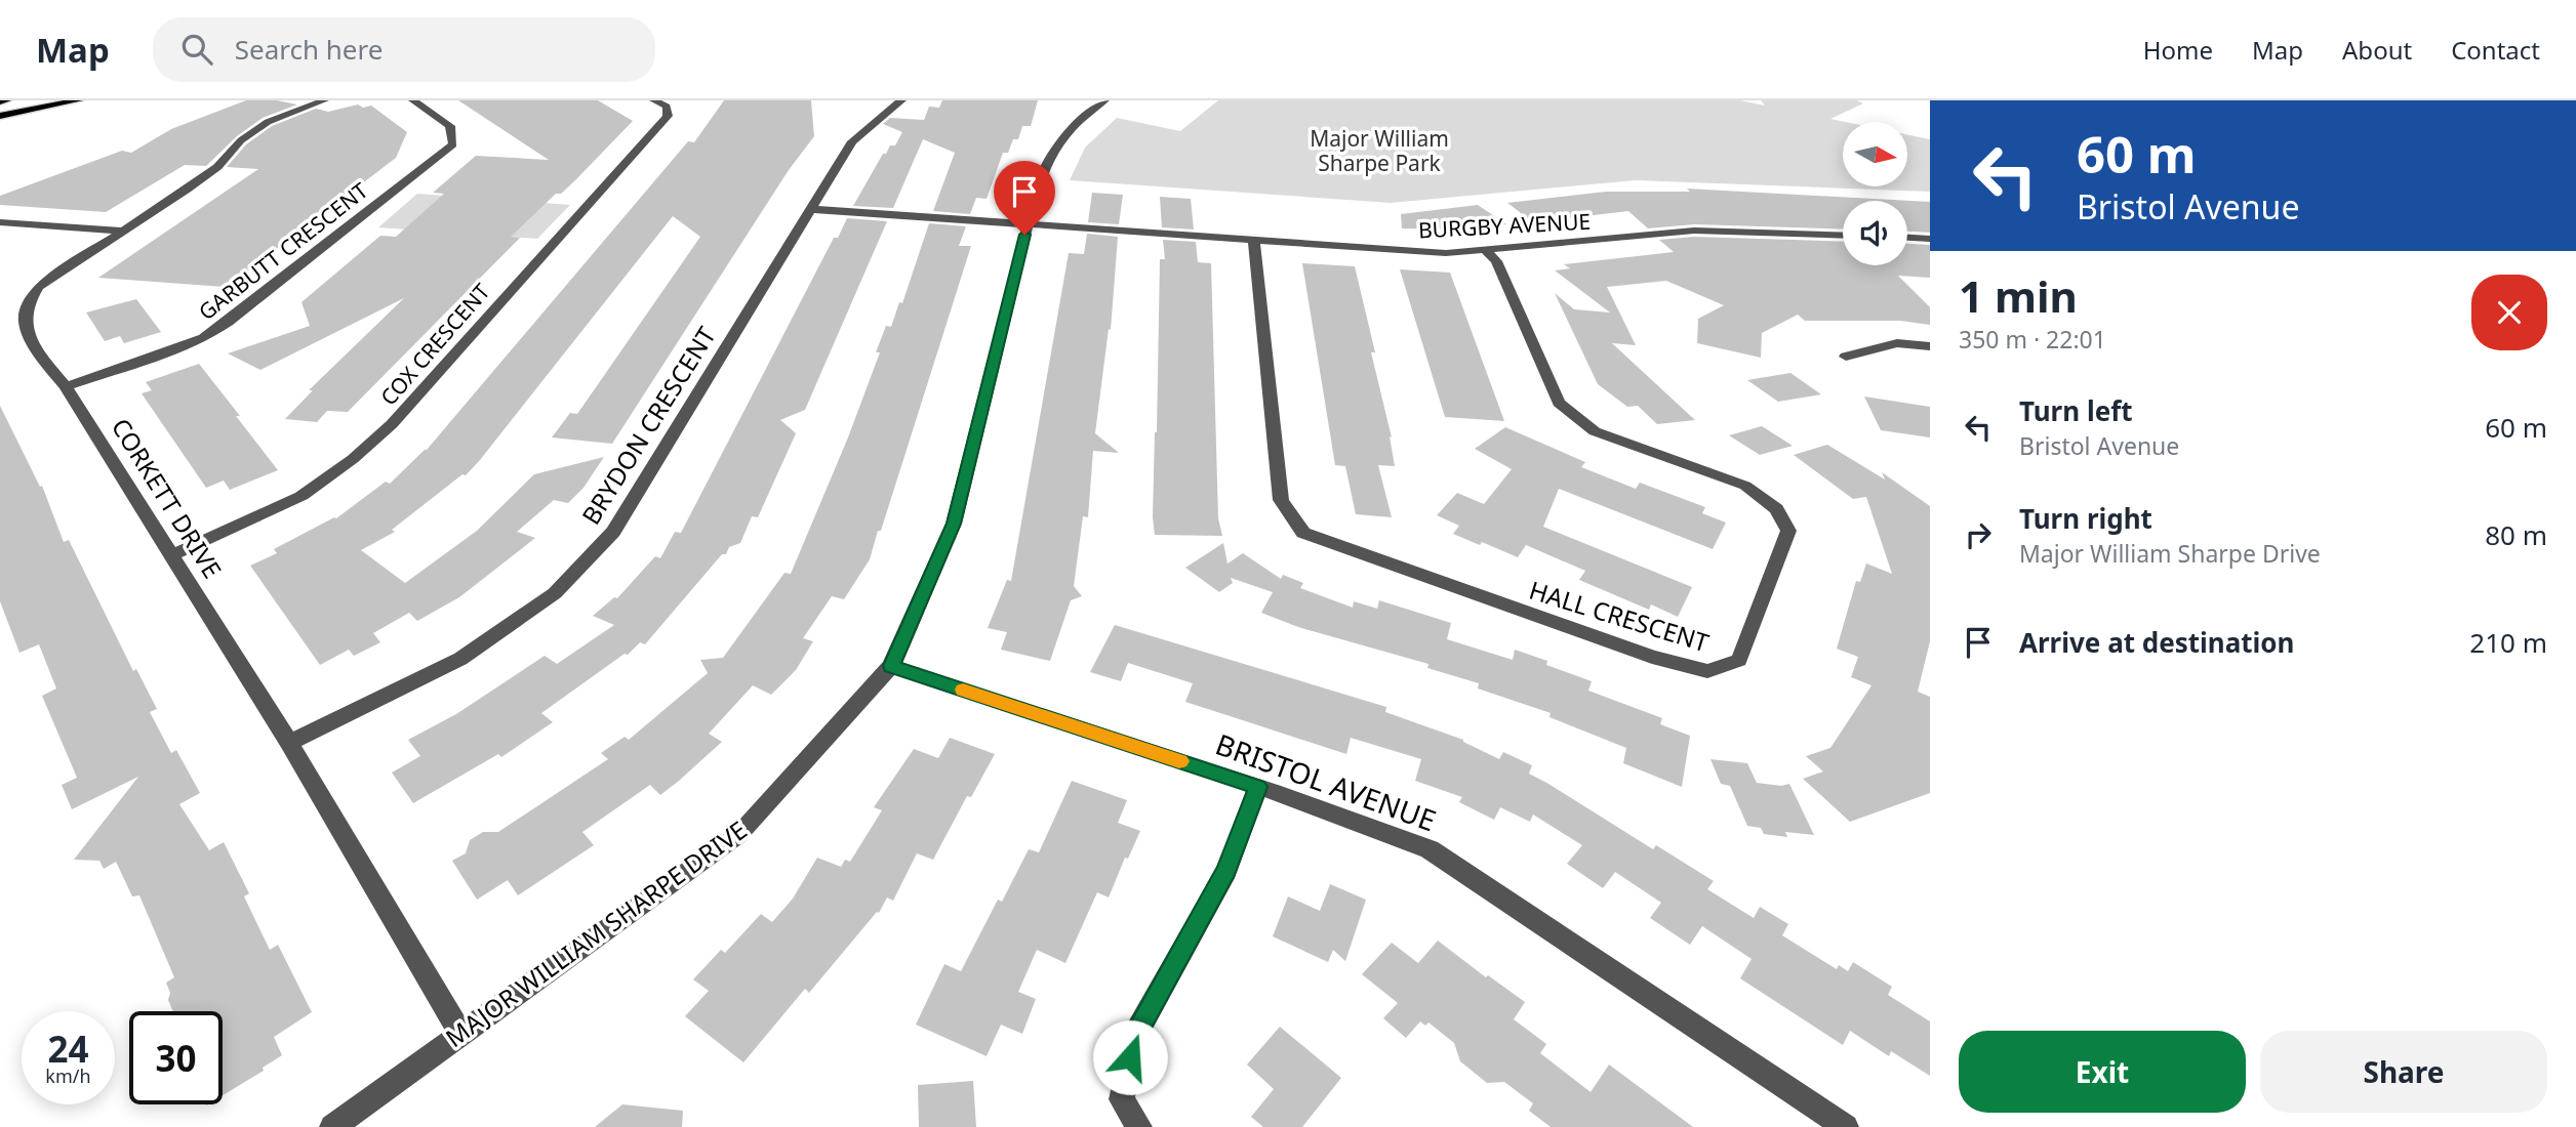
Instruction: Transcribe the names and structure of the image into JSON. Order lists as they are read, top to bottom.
{
  "streets": {
    "street": [
      "BURGBY AVENUE",
      "GARBUTT CRESCENT",
      "COX CRESCENT",
      "BRYDON CRESCENT",
      "CORKETT DRIVE",
      "HALL CRESCENT",
      "BRISTOL AVENUE",
      "MAJOR WILLIAM SHARPE DRIVE"
    ]
  },
  "crossings": [
    ["BURGBY AVENUE", "BRYDON CRESCENT"],
    ["BURGBY AVENUE", "HALL CRESCENT"],
    ["BURGBY AVENUE", "MAJOR WILLIAM SHARPE DRIVE"],
    ["GARBUTT CRESCENT", "CORKETT DRIVE"],
    ["COX CRESCENT", "CORKETT DRIVE"],
    ["BRYDON CRESCENT", "CORKETT DRIVE"],
    ["CORKETT DRIVE", "MAJOR WILLIAM SHARPE DRIVE"],
    ["BRISTOL AVENUE", "MAJOR WILLIAM SHARPE DRIVE"]
  ],
  "parks": ["Major William Sharpe Park"],
  "north": "right",
  "page": {
    "header": "Map",
    "search": "Search here",
    "nav": [
      "Home",
      "Map",
      "About",
      "Contact"
    ],
    "turn": ["60 m", "Bristol Avenue"],
    "heading": ["1 min", "350 m · 22:01"],
    "list": [
      {
        "name": "Turn left",
        "note": "Bristol Avenue",
        "value": "60 m"
      },
      {
        "name": "Turn right",
        "note": "Major William Sharpe Drive",
        "value": "80 m"
      },
      {
        "name": "Arrive at destination",
        "value": "210 m"
      }
    ],
    "speed": "24 km/h",
    "limit": "30",
    "buttons": ["Exit", "Share"]
  }
}
